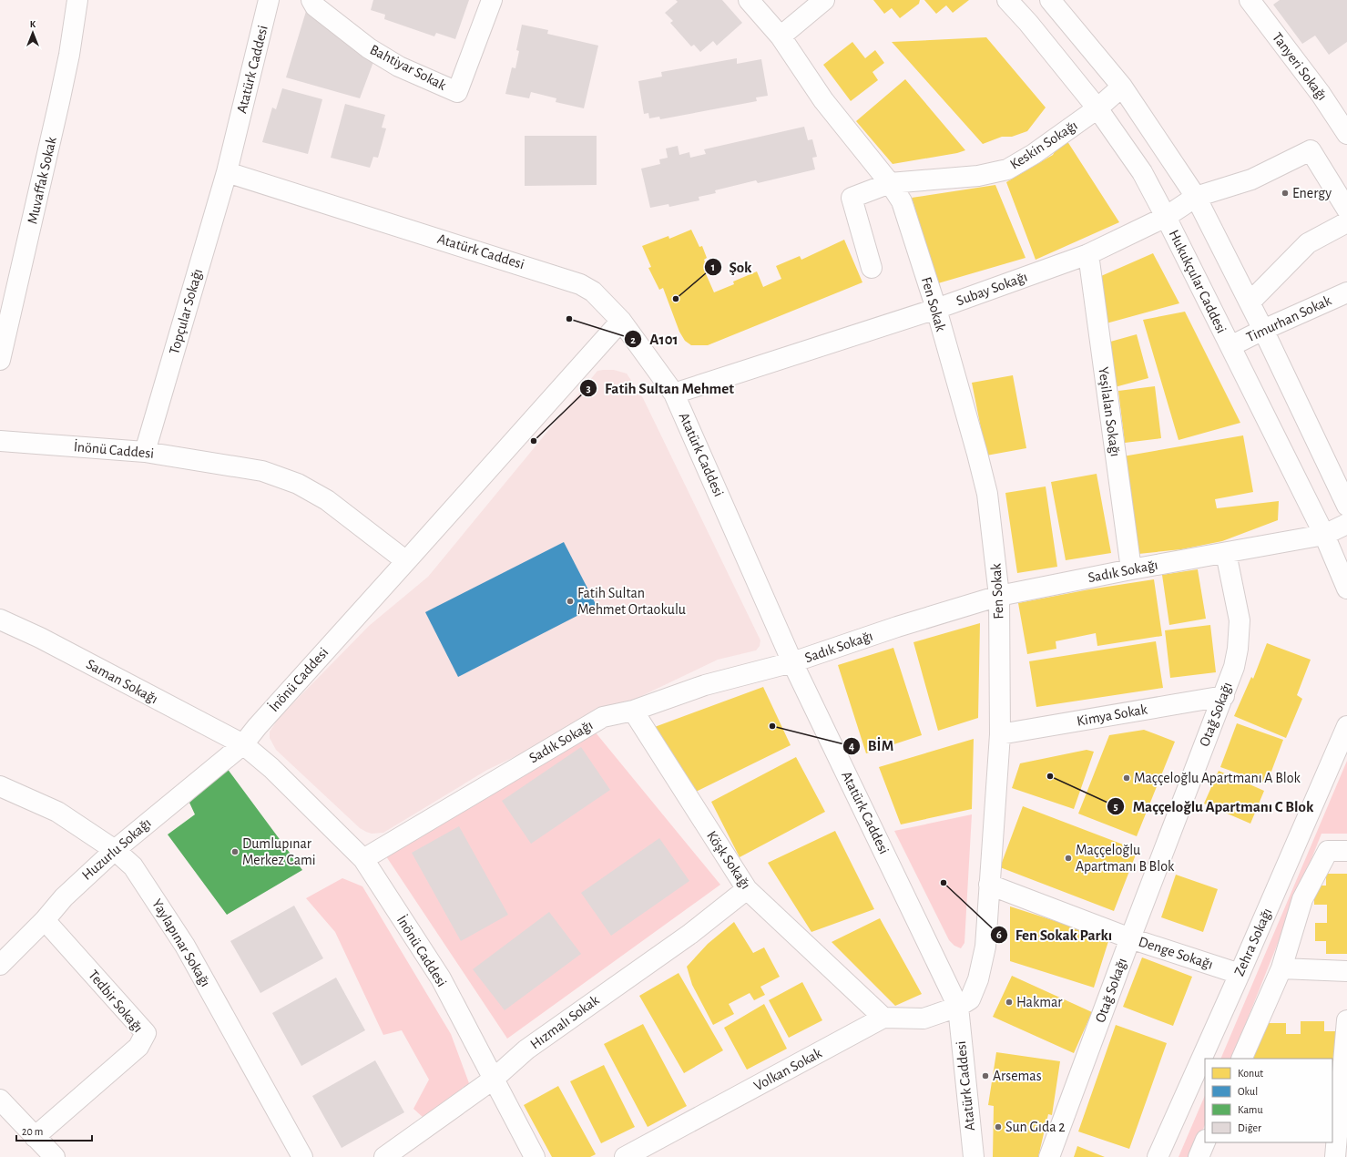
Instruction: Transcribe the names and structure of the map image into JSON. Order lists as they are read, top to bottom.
{
  "streets": {
    "street": [
      "Tanyeri Sokağı",
      "Bahtiyar Sokak",
      "Atatürk Caddesi",
      "Keskin Sokağı",
      "Muvaffak Sokak",
      "Hukukçular Caddesi",
      "Subay Sokağı",
      "Fen Sokak",
      "Topçular Sokağı",
      "Timurhan Sokak",
      "Yeşilalan Sokağı",
      "İnönü Caddesi",
      "Sadık Sokağı",
      "Saman Sokağı",
      "Otağ Sokağı",
      "Kimya Sokak",
      "Huzurlu Sokağı",
      "Köşk Sokağı",
      "Zehra Sokağı",
      "Yaylapınar Sokağı",
      "Denge Sokağı",
      "Tedbir Sokağı",
      "Hızmalı Sokak",
      "Volkan Sokak"
    ]
  },
  "crossings": [
    ["Atatürk Caddesi", "Subay Sokağı"],
    ["Atatürk Caddesi", "Fen Sokak"],
    ["Atatürk Caddesi", "Topçular Sokağı"],
    ["Atatürk Caddesi", "Sadık Sokağı"],
    ["Atatürk Caddesi", "Volkan Sokak"],
    ["Keskin Sokağı", "Hukukçular Caddesi"],
    ["Keskin Sokağı", "Fen Sokak"],
    ["Hukukçular Caddesi", "Subay Sokağı"],
    ["Hukukçular Caddesi", "Timurhan Sokak"],
    ["Hukukçular Caddesi", "Sadık Sokağı"],
    ["Subay Sokağı", "Fen Sokak"],
    ["Subay Sokağı", "Yeşilalan Sokağı"],
    ["Fen Sokak", "Sadık Sokağı"],
    ["Fen Sokak", "Kimya Sokak"],
    ["Fen Sokak", "Denge Sokağı"],
    ["Fen Sokak", "Volkan Sokak"],
    ["Topçular Sokağı", "İnönü Caddesi"],
    ["Yeşilalan Sokağı", "Sadık Sokağı"],
    ["İnönü Caddesi", "Sadık Sokağı"],
    ["İnönü Caddesi", "Saman Sokağı"],
    ["İnönü Caddesi", "Huzurlu Sokağı"],
    ["İnönü Caddesi", "Hızmalı Sokak"],
    ["Sadık Sokağı", "Otağ Sokağı"],
    ["Sadık Sokağı", "Köşk Sokağı"],
    ["Saman Sokağı", "Huzurlu Sokağı"],
    ["Otağ Sokağı", "Kimya Sokak"],
    ["Otağ Sokağı", "Denge Sokağı"],
    ["Huzurlu Sokağı", "Yaylapınar Sokağı"],
    ["Huzurlu Sokağı", "Tedbir Sokağı"],
    ["Köşk Sokağı", "Hızmalı Sokak"],
    ["Köşk Sokağı", "Volkan Sokak"],
    ["Zehra Sokağı", "Denge Sokağı"]
  ],
  "places": [
    "Energy",
    "Şok",
    "A101",
    "Fati̇h Sultan Mehmet",
    "Fatih Sultan Mehmet Ortaokulu",
    "BİM",
    "Maççeloğlu Apartmanı C Blok",
    "Maççeloğlu Apartmanı A Blok",
    "Dumlupınar Merkez Cami",
    "Maççeloğlu Apartmanı B Blok",
    "Fen Sokak Parkı",
    "Hakmar",
    "Arsemas",
    "Sun Gıda 2"
  ],
  "legend": [
    "Konut",
    "Okul",
    "Kamu",
    "Diğer"
  ],
  "scale_bar": "20 m",
  "north": "top"
}
